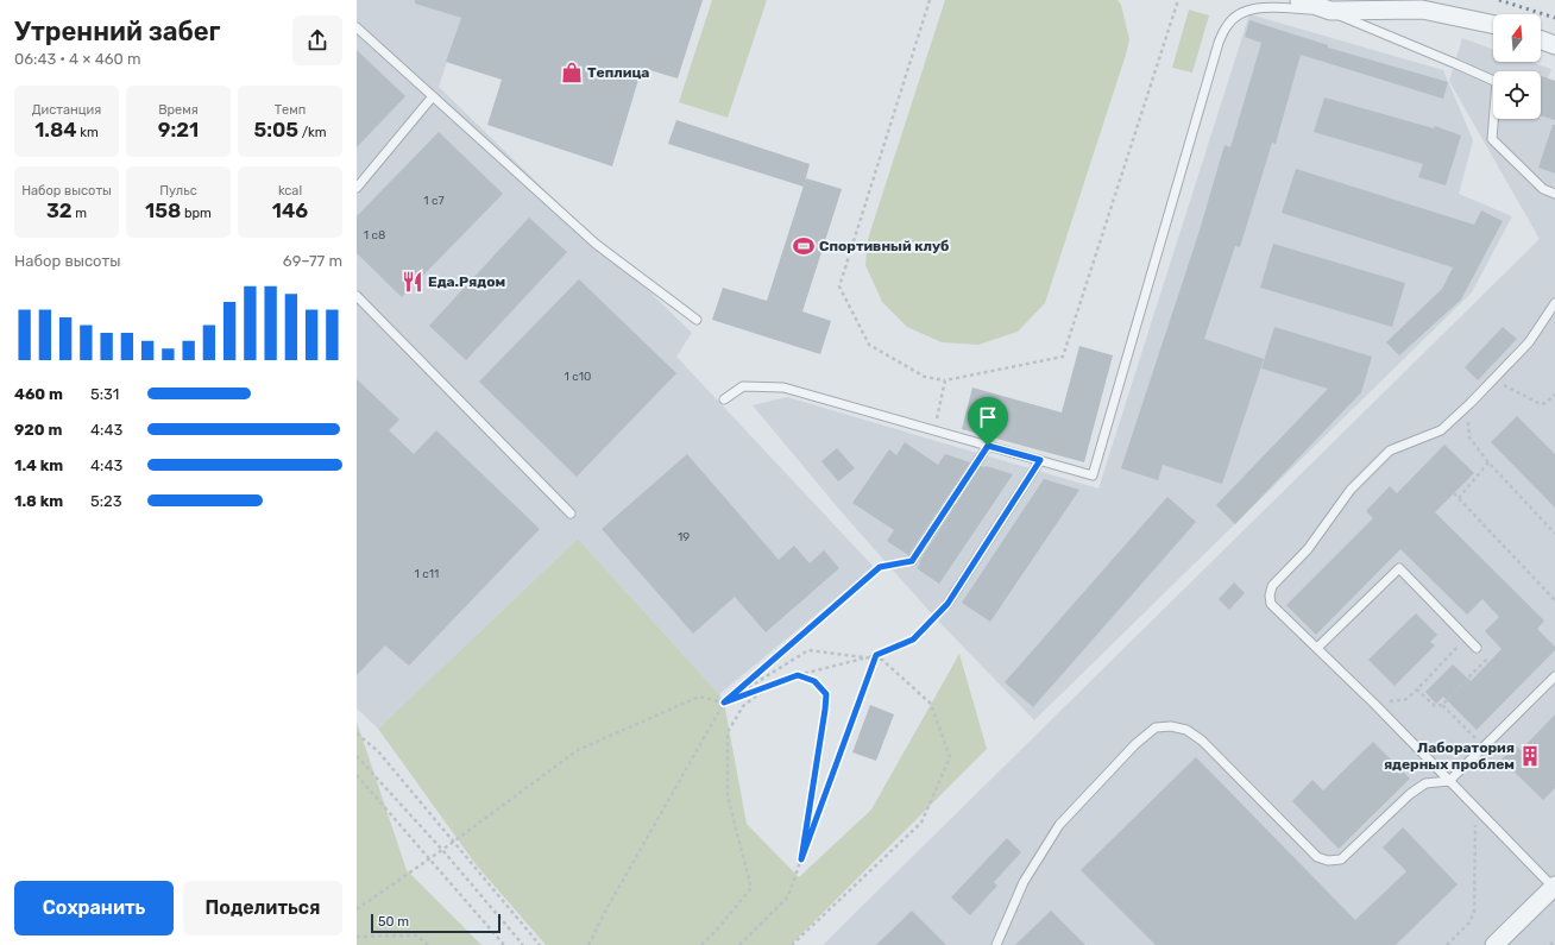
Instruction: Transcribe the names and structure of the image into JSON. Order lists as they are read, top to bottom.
{
  "places": {
    "shop": ["Теплица"],
    "sports": ["Спортивный клуб"],
    "restaurant": ["Еда.Рядом"],
    "building": ["Лаборатория ядерных проблем"]
  },
  "house_numbers": [
    "1 с7",
    "1 с8",
    "1 с10",
    "19",
    "1 с11"
  ],
  "scale_bar": "50 m",
  "north": "top",
  "page": {
    "heading": ["Утренний забег", "06:43 · 4 × 460 m"],
    "stats": [
      ["Дистанция", "1.84 km"],
      ["Время", "9:21"],
      ["Темп", "5:05 /km"],
      ["Набор высоты", "32 m"],
      ["Пульс", "158 bpm"],
      ["kcal", "146"]
    ],
    "chart": ["Набор высоты", "69–77 m"],
    "list": [
      {
        "name": "460 m",
        "note": "5:31"
      },
      {
        "name": "920 m",
        "note": "4:43"
      },
      {
        "name": "1.4 km",
        "note": "4:43"
      },
      {
        "name": "1.8 km",
        "note": "5:23"
      }
    ],
    "buttons": ["Сохранить", "Поделиться"],
    "scale": "50 m"
  }
}
